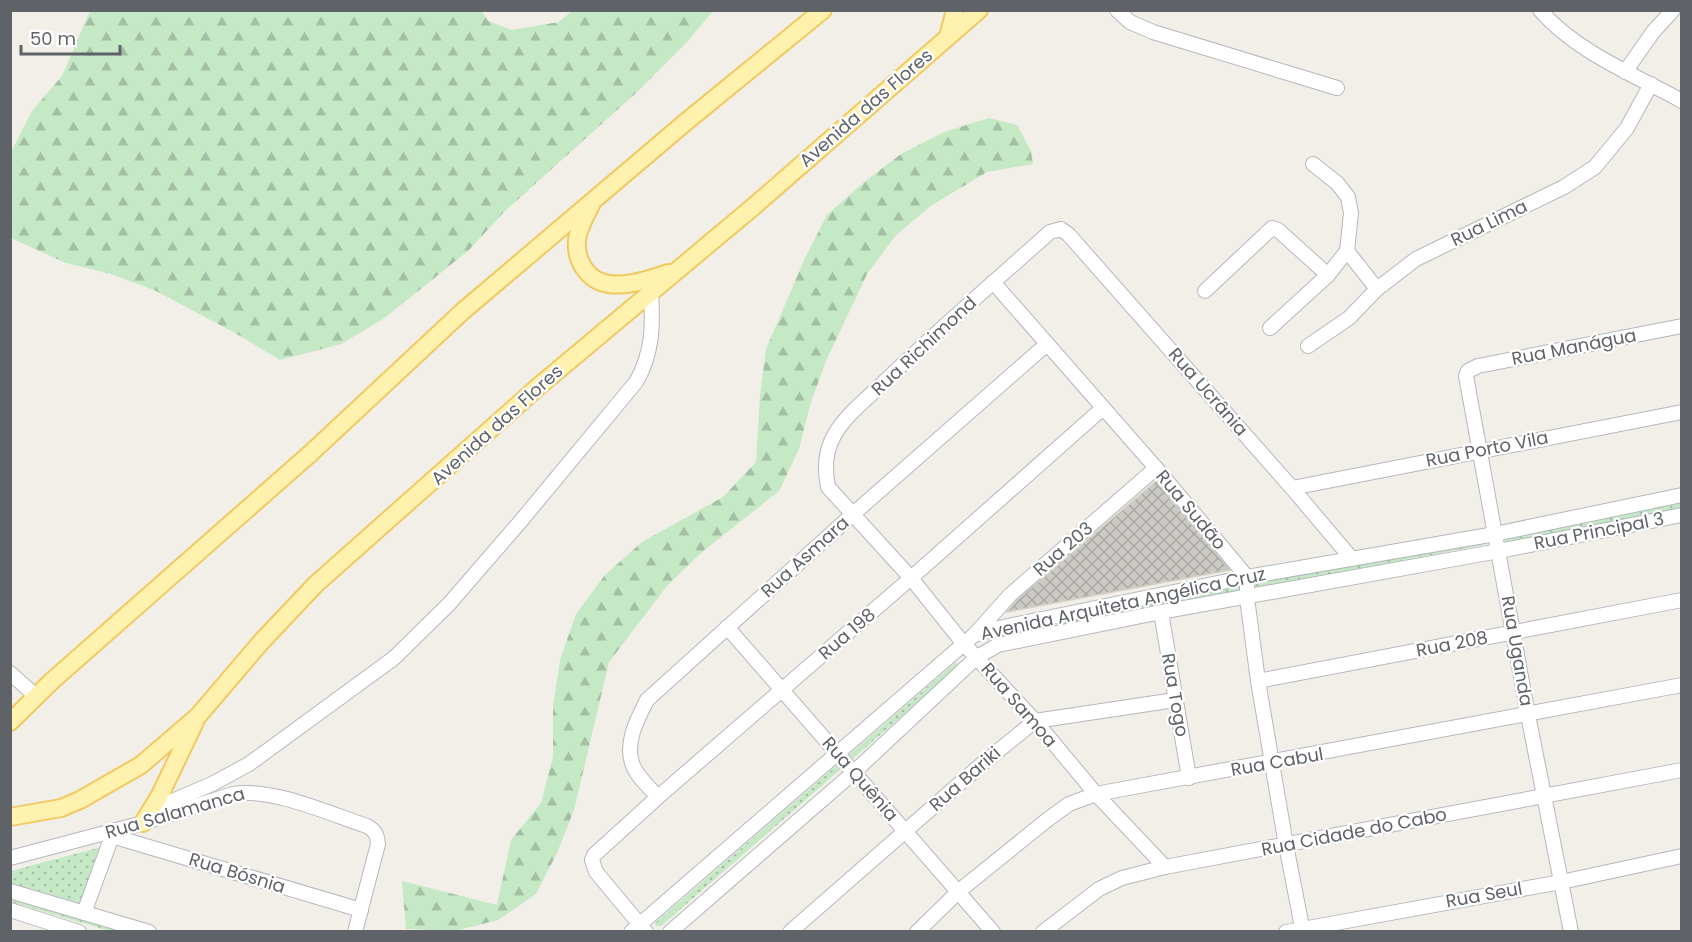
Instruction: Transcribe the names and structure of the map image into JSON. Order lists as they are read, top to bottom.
{
  "streets": {
    "main road": ["Avenida das Flores"],
    "street": [
      "Rua Lima",
      "Rua Richimond",
      "Rua Manágua",
      "Rua Ucrânia",
      "Rua Porto Vila",
      "Rua Sudão",
      "Rua Principal 3",
      "Rua 203",
      "Rua Asmara",
      "Avenida Arquiteta Angélica Cruz",
      "Rua 198",
      "Rua 208",
      "Rua Uganda",
      "Rua Togo",
      "Rua Samoa",
      "Rua Cabul",
      "Rua Quênia",
      "Rua Bariki",
      "Rua Salamanca",
      "Rua Cidade do Cabo",
      "Rua Bósnia",
      "Rua Seul"
    ]
  },
  "crossings": [
    ["Rua Richimond", "Rua Ucrânia"],
    ["Rua Richimond", "Rua Sudão"],
    ["Rua Richimond", "Rua Samoa"],
    ["Rua Manágua", "Rua Uganda"],
    ["Rua Ucrânia", "Rua Porto Vila"],
    ["Rua Ucrânia", "Avenida Arquiteta Angélica Cruz"],
    ["Rua Porto Vila", "Rua Uganda"],
    ["Rua Sudão", "Rua 203"],
    ["Rua Sudão", "Rua Asmara"],
    ["Rua Sudão", "Avenida Arquiteta Angélica Cruz"],
    ["Rua Sudão", "Rua 198"],
    ["Rua Principal 3", "Avenida Arquiteta Angélica Cruz"],
    ["Rua 203", "Avenida Arquiteta Angélica Cruz"],
    ["Rua 203", "Rua Samoa"],
    ["Rua Asmara", "Rua 198"],
    ["Rua Asmara", "Rua Samoa"],
    ["Rua Asmara", "Rua Quênia"],
    ["Avenida Arquiteta Angélica Cruz", "Rua 198"],
    ["Avenida Arquiteta Angélica Cruz", "Rua Uganda"],
    ["Avenida Arquiteta Angélica Cruz", "Rua Togo"],
    ["Avenida Arquiteta Angélica Cruz", "Rua Samoa"],
    ["Avenida Arquiteta Angélica Cruz", "Rua Quênia"],
    ["Rua 198", "Rua Samoa"],
    ["Rua 198", "Rua Quênia"],
    ["Rua 208", "Rua Uganda"],
    ["Rua Uganda", "Rua Cabul"],
    ["Rua Uganda", "Rua Cidade do Cabo"],
    ["Rua Uganda", "Rua Seul"],
    ["Rua Togo", "Rua Cabul"],
    ["Rua Samoa", "Rua Cabul"],
    ["Rua Samoa", "Rua Bariki"],
    ["Rua Samoa", "Rua Cidade do Cabo"],
    ["Rua Cabul", "Rua Quênia"],
    ["Rua Quênia", "Rua Bariki"],
    ["Rua Salamanca", "Rua Bósnia"]
  ],
  "scale_bar": "50 m"
}
